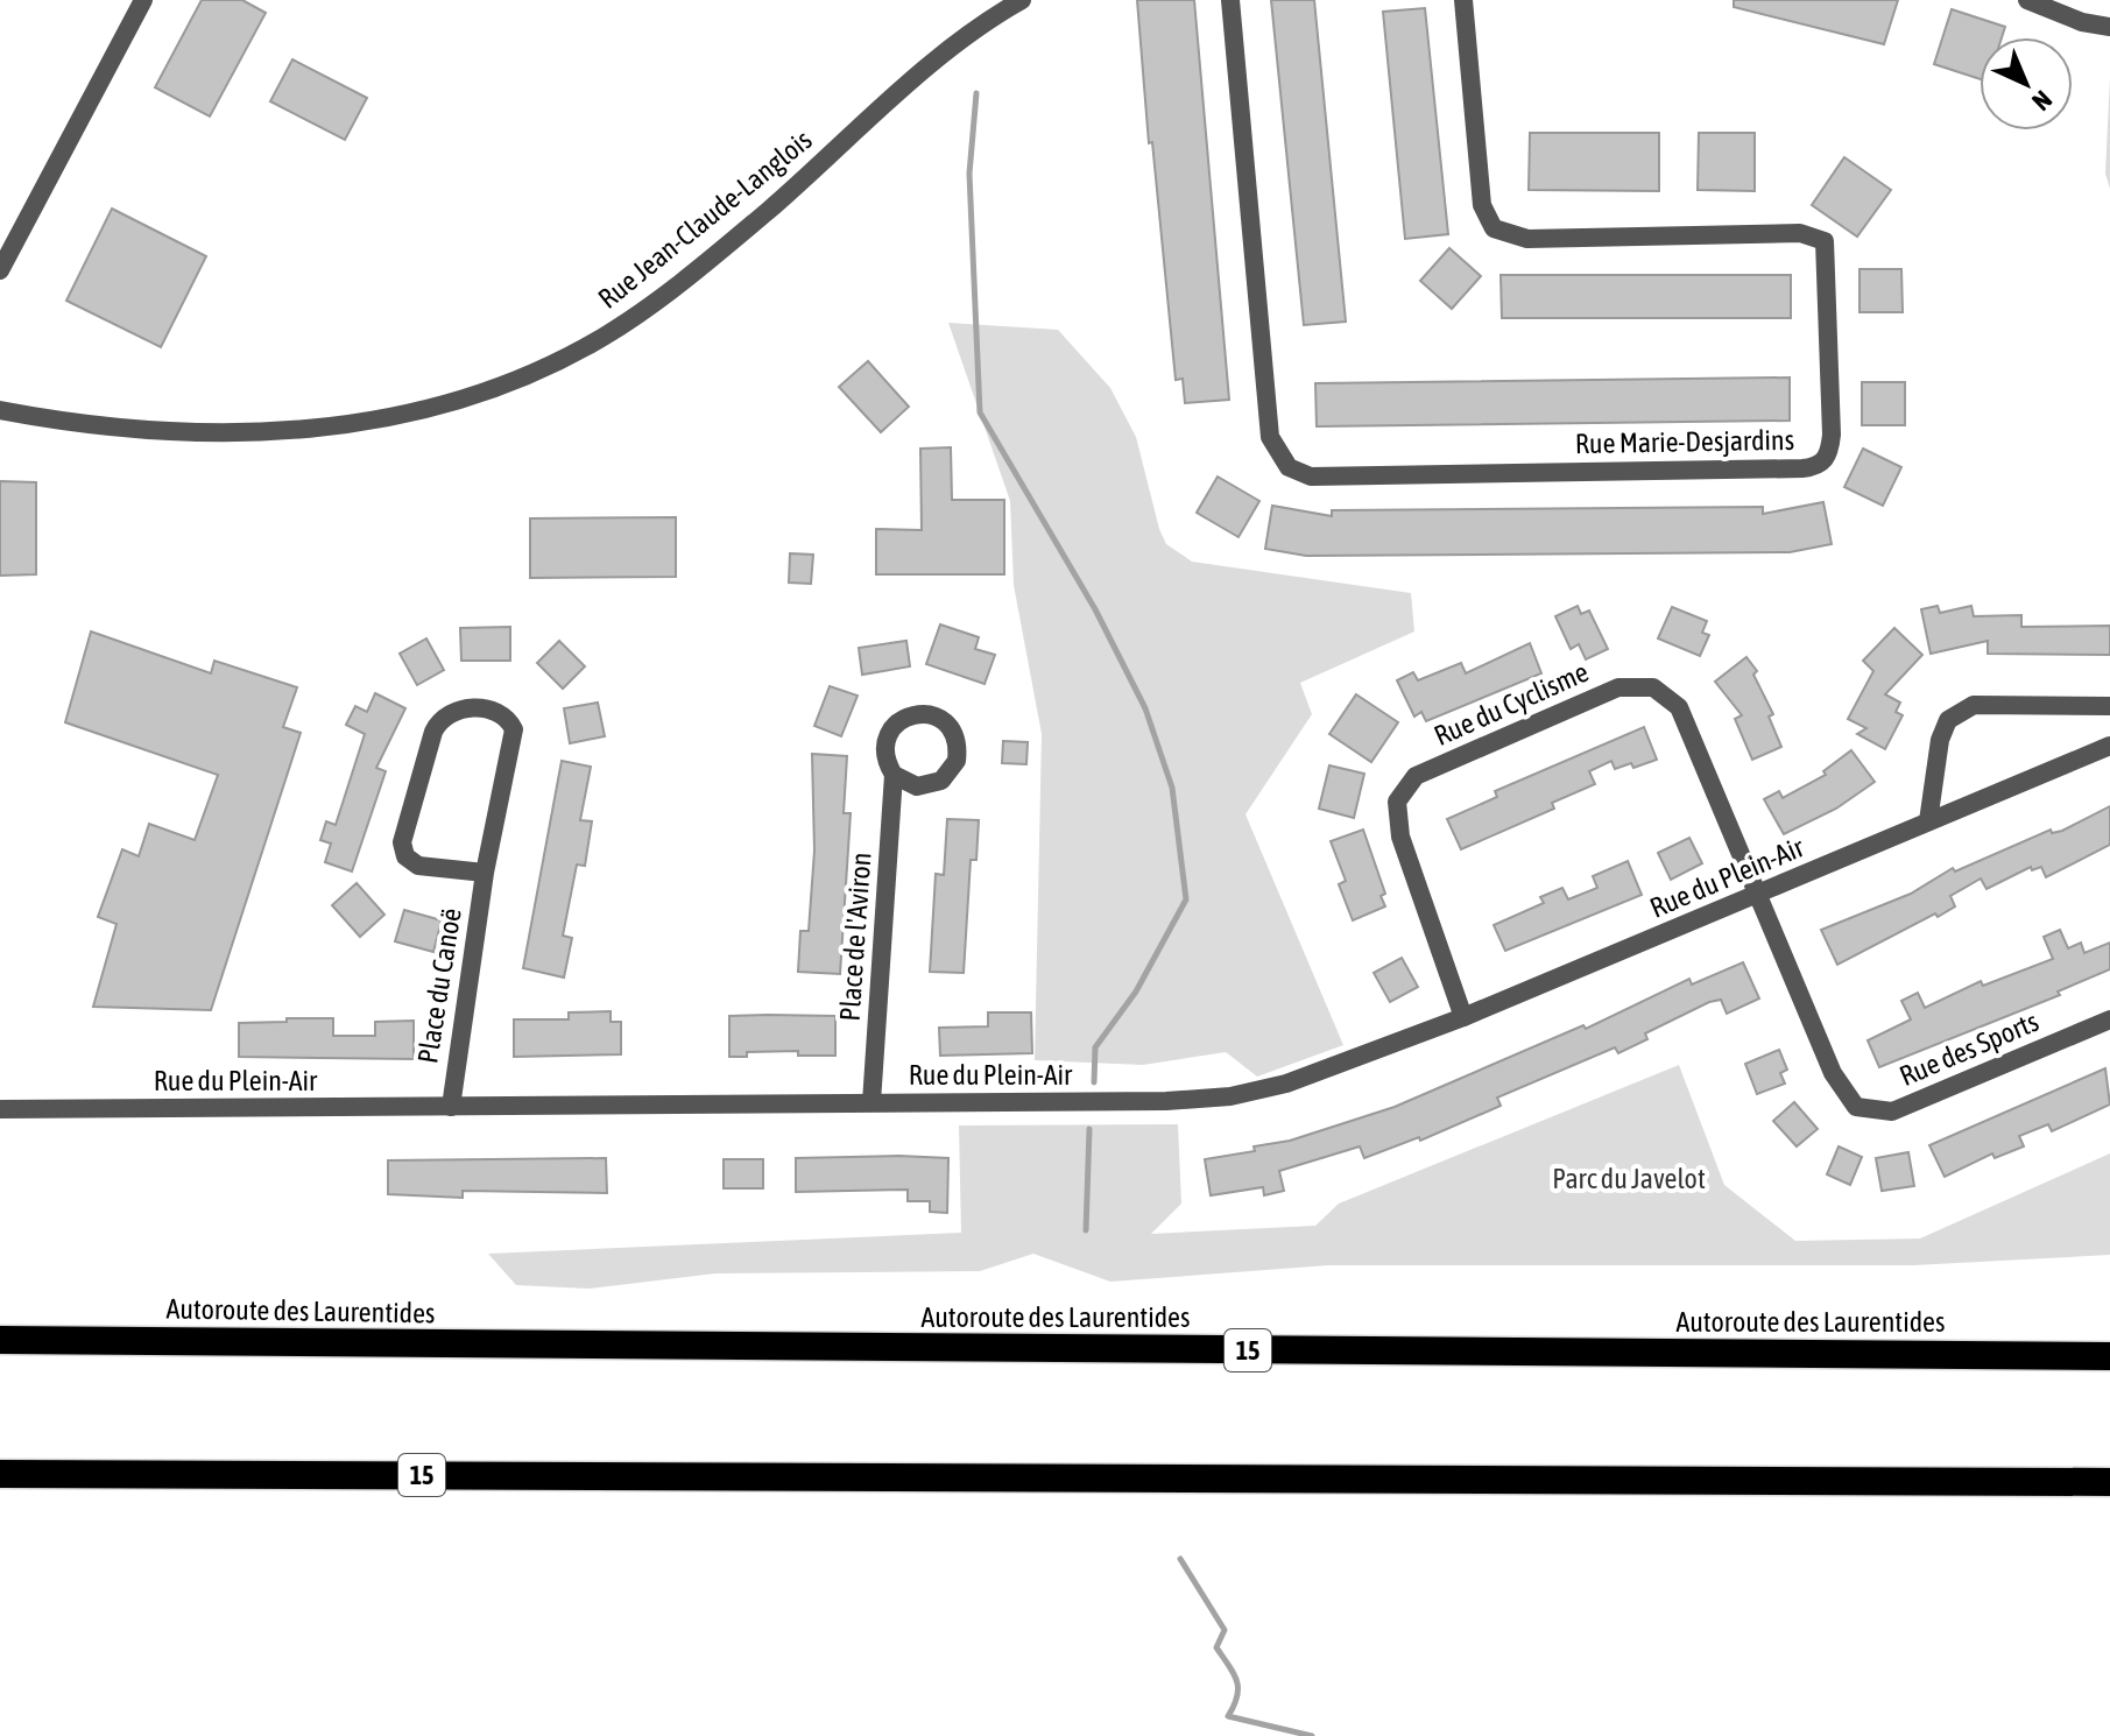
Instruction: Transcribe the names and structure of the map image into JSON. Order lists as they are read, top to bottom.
{
  "streets": {
    "highway": ["Autoroute des Laurentides", "15"],
    "street": [
      "Rue Jean-Claude-Langlois",
      "Rue Marie-Desjardins",
      "Rue du Cyclisme",
      "Rue du Plein-Air",
      "Place de l'Aviron",
      "Place du Canoë",
      "Rue des Sports"
    ]
  },
  "crossings": [
    ["Rue du Cyclisme", "Rue du Plein-Air"],
    ["Rue du Cyclisme", "Rue des Sports"],
    ["Rue du Plein-Air", "Place de l'Aviron"],
    ["Rue du Plein-Air", "Place du Canoë"],
    ["Rue du Plein-Air", "Rue des Sports"]
  ],
  "parks": ["Parc du Javelot"],
  "north": "bottom right"
}
